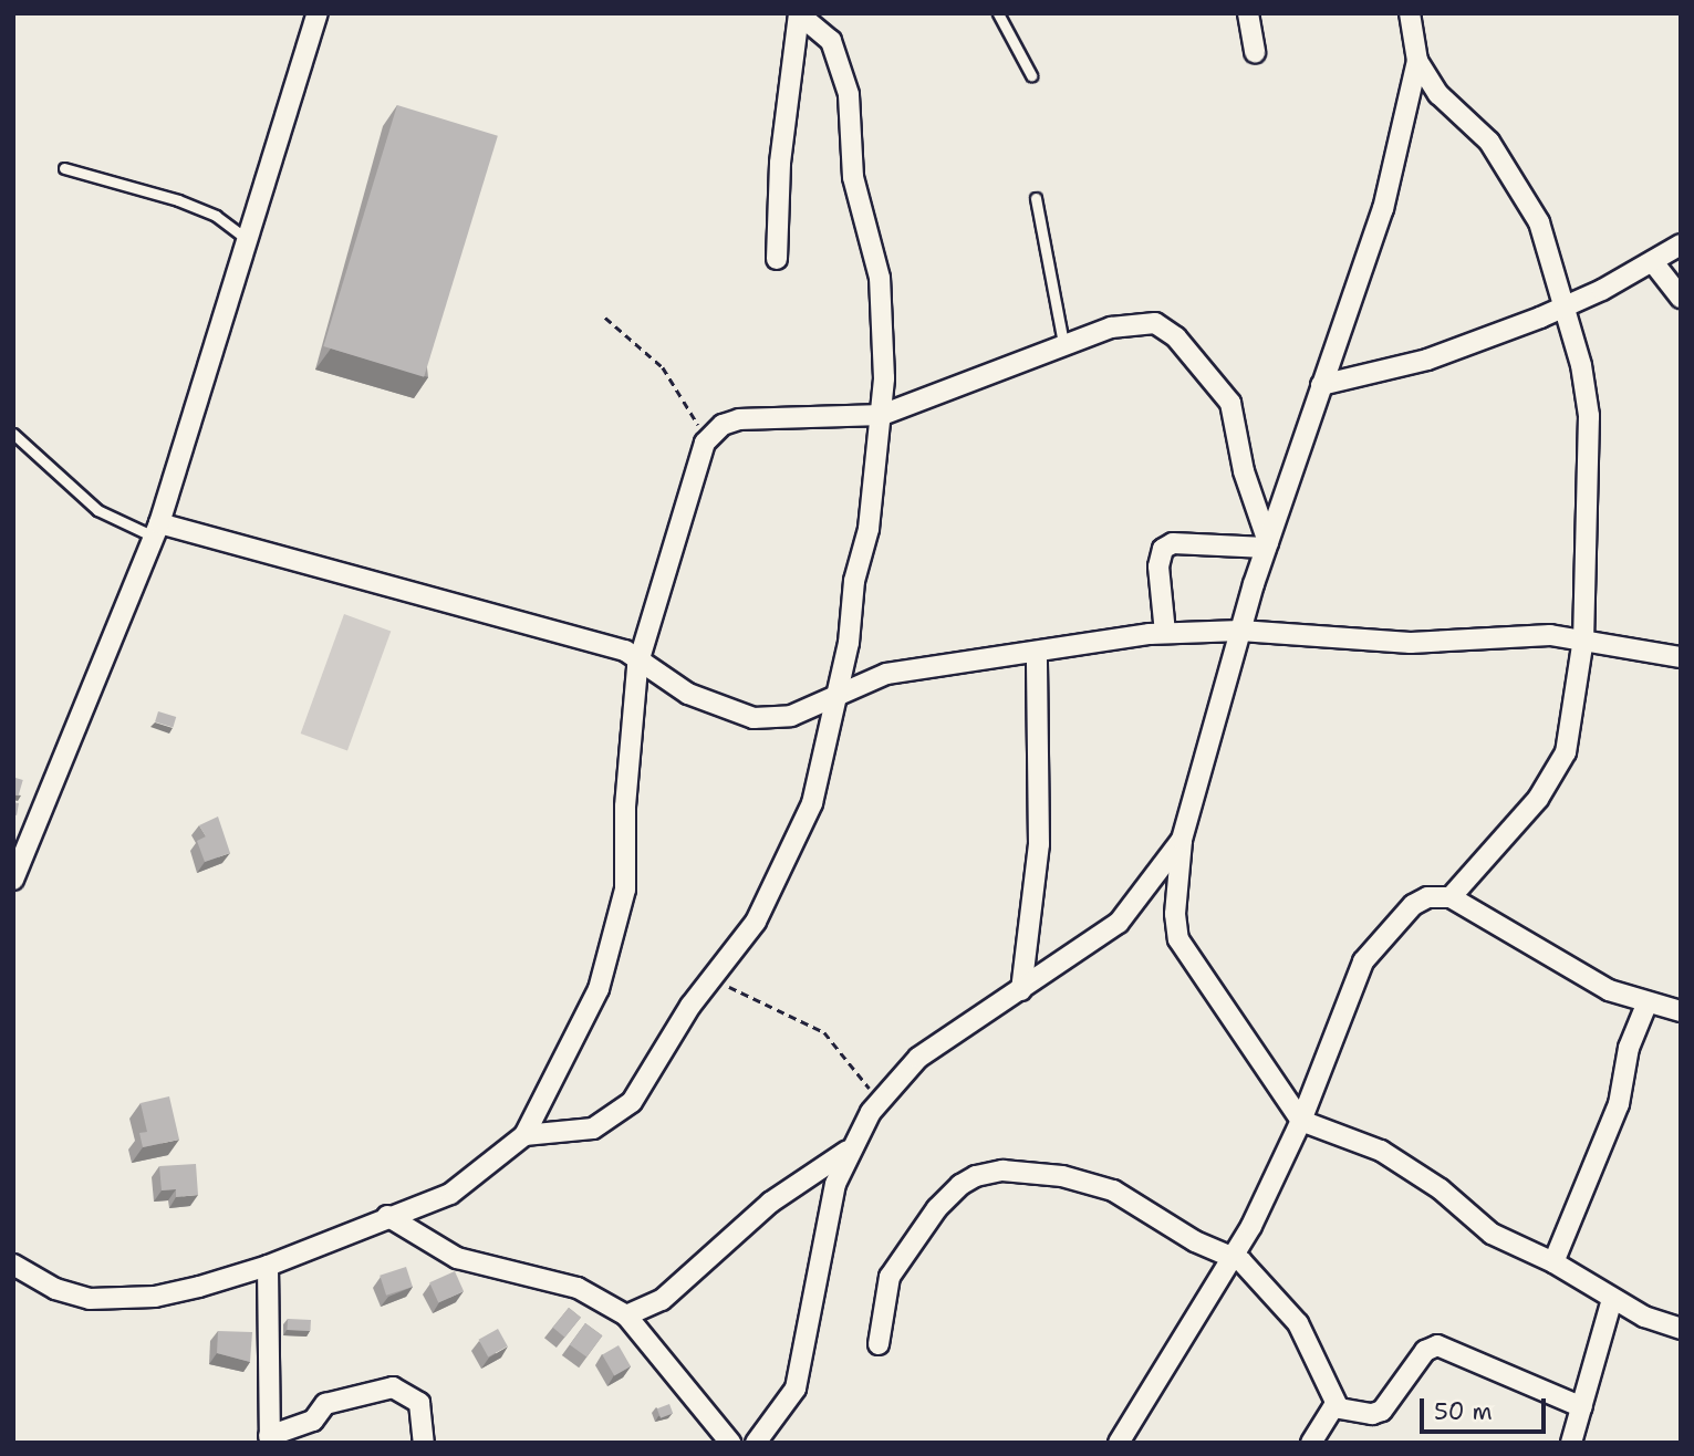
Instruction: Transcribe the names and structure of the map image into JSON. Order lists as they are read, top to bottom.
{
  "scale_bar": "50 m"
}
